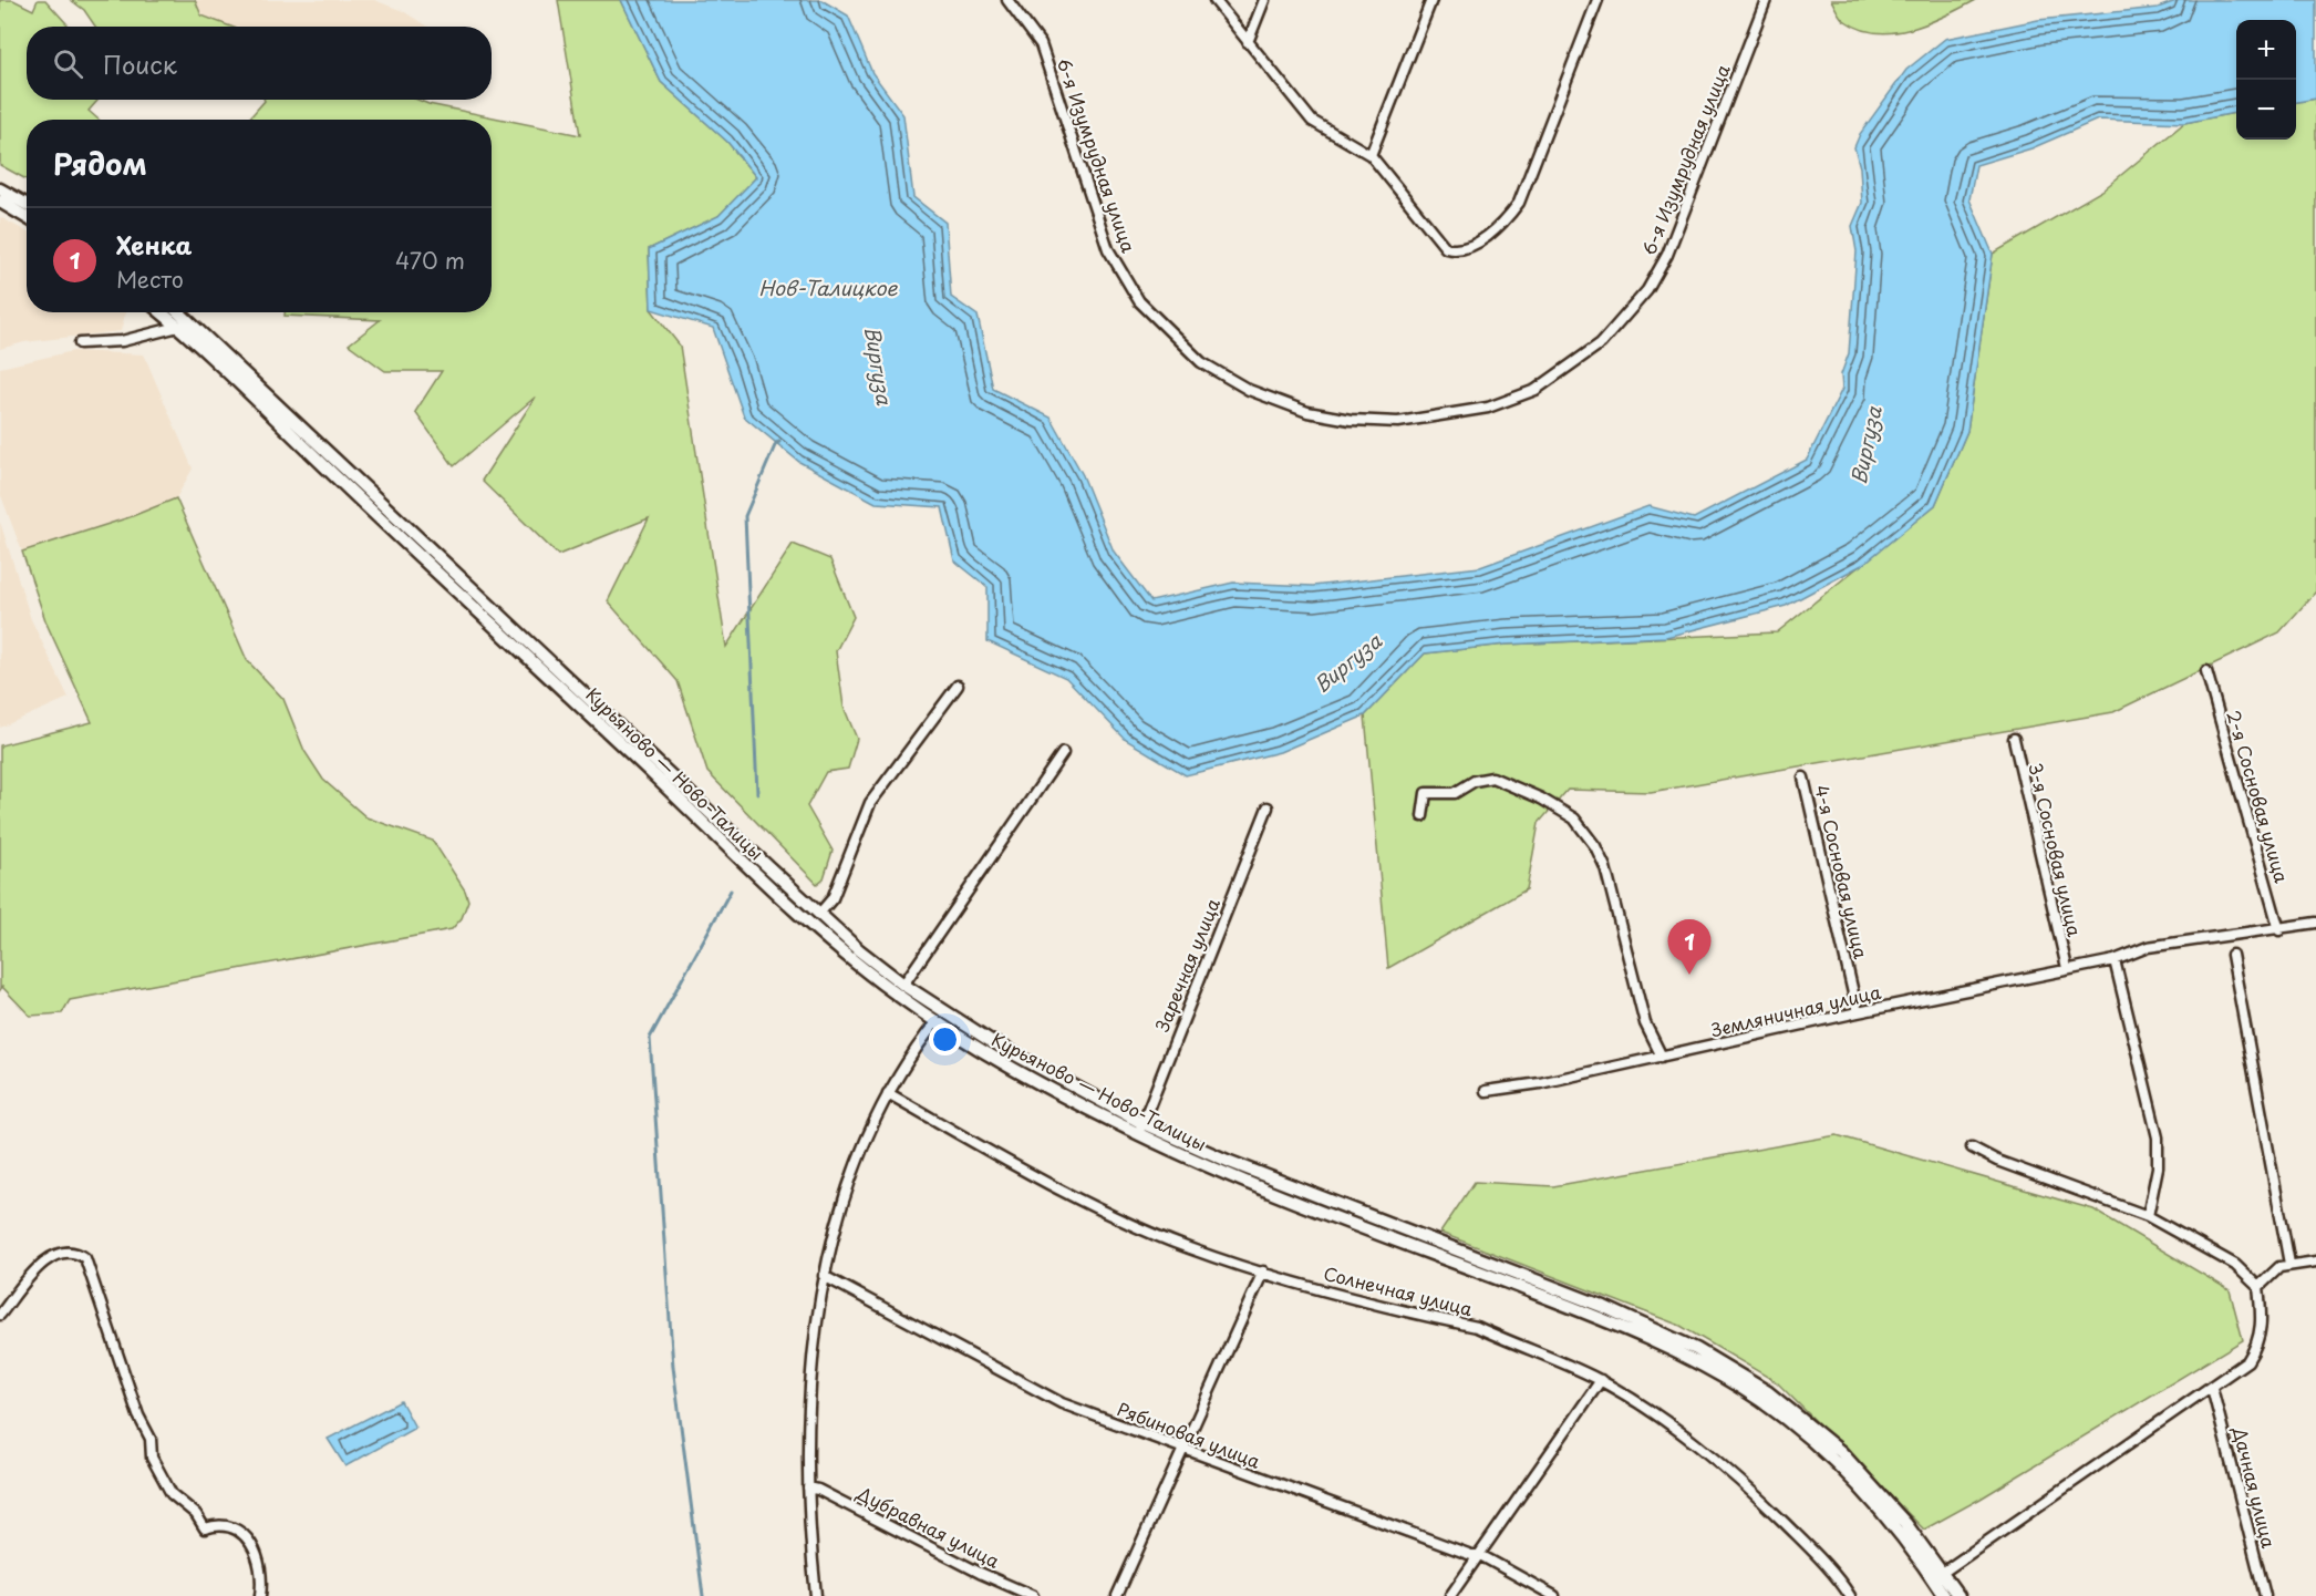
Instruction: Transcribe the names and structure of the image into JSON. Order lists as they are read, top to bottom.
{
  "streets": {
    "main road": ["Курьяново — Ново-Талицы"],
    "street": [
      "6-я Изумрудная улица",
      "2-я Сосновая улица",
      "3-я Сосновая улица",
      "4-я Сосновая улица",
      "Заречная улица",
      "Земляничная улица",
      "Солнечная улица",
      "Рябиновая улица",
      "Дачная улица",
      "Дубравная улица"
    ]
  },
  "crossings": [
    ["Курьяново — Ново-Талицы", "Заречная улица"],
    ["2-я Сосновая улица", "Земляничная улица"],
    ["3-я Сосновая улица", "Земляничная улица"],
    ["4-я Сосновая улица", "Земляничная улица"]
  ],
  "water": ["Нов-Талицкое", "Виргуза"],
  "page": {
    "map_buttons": ["+", "−"],
    "search": "Поиск",
    "heading": "Рядом",
    "list": [
      {
        "mark": "1",
        "name": "Хенка",
        "note": "Место",
        "value": "470 m"
      }
    ],
    "pins": "1"
  }
}
